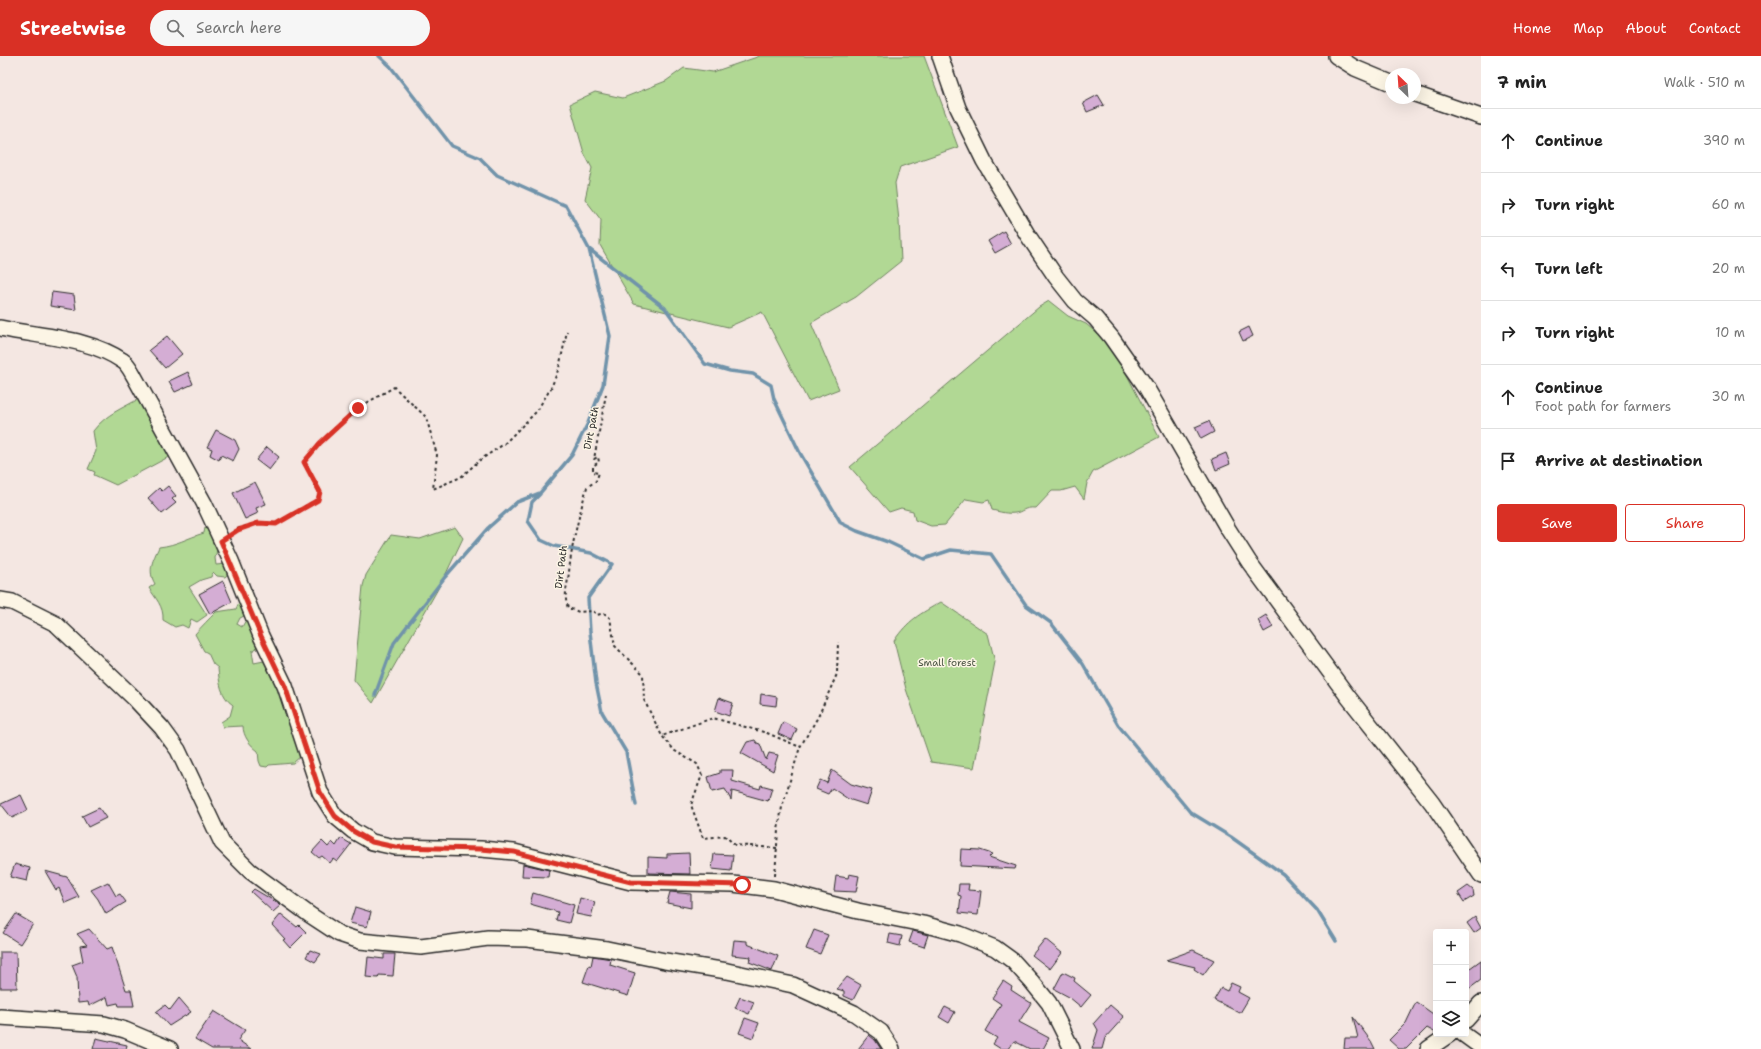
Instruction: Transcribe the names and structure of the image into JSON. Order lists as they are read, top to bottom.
{
  "streets": {
    "path": ["Dirt path", "Dirt Path"]
  },
  "crossings": [
    ["Dirt path", "Dirt Path"]
  ],
  "parks": ["Small forest"],
  "north": "top left",
  "page": {
    "header": "Streetwise",
    "search": "Search here",
    "nav": [
      "Home",
      "Map",
      "About",
      "Contact"
    ],
    "heading": ["7 min", "Walk · 510 m"],
    "list": [
      ["Continue", "390 m"],
      ["Turn right", "60 m"],
      ["Turn left", "20 m"],
      ["Turn right", "10 m"],
      ["Continue", "Foot path for farmers", "30 m"],
      "Arrive at destination"
    ],
    "buttons": ["Save", "Share"],
    "map_buttons": ["+", "−"]
  }
}
